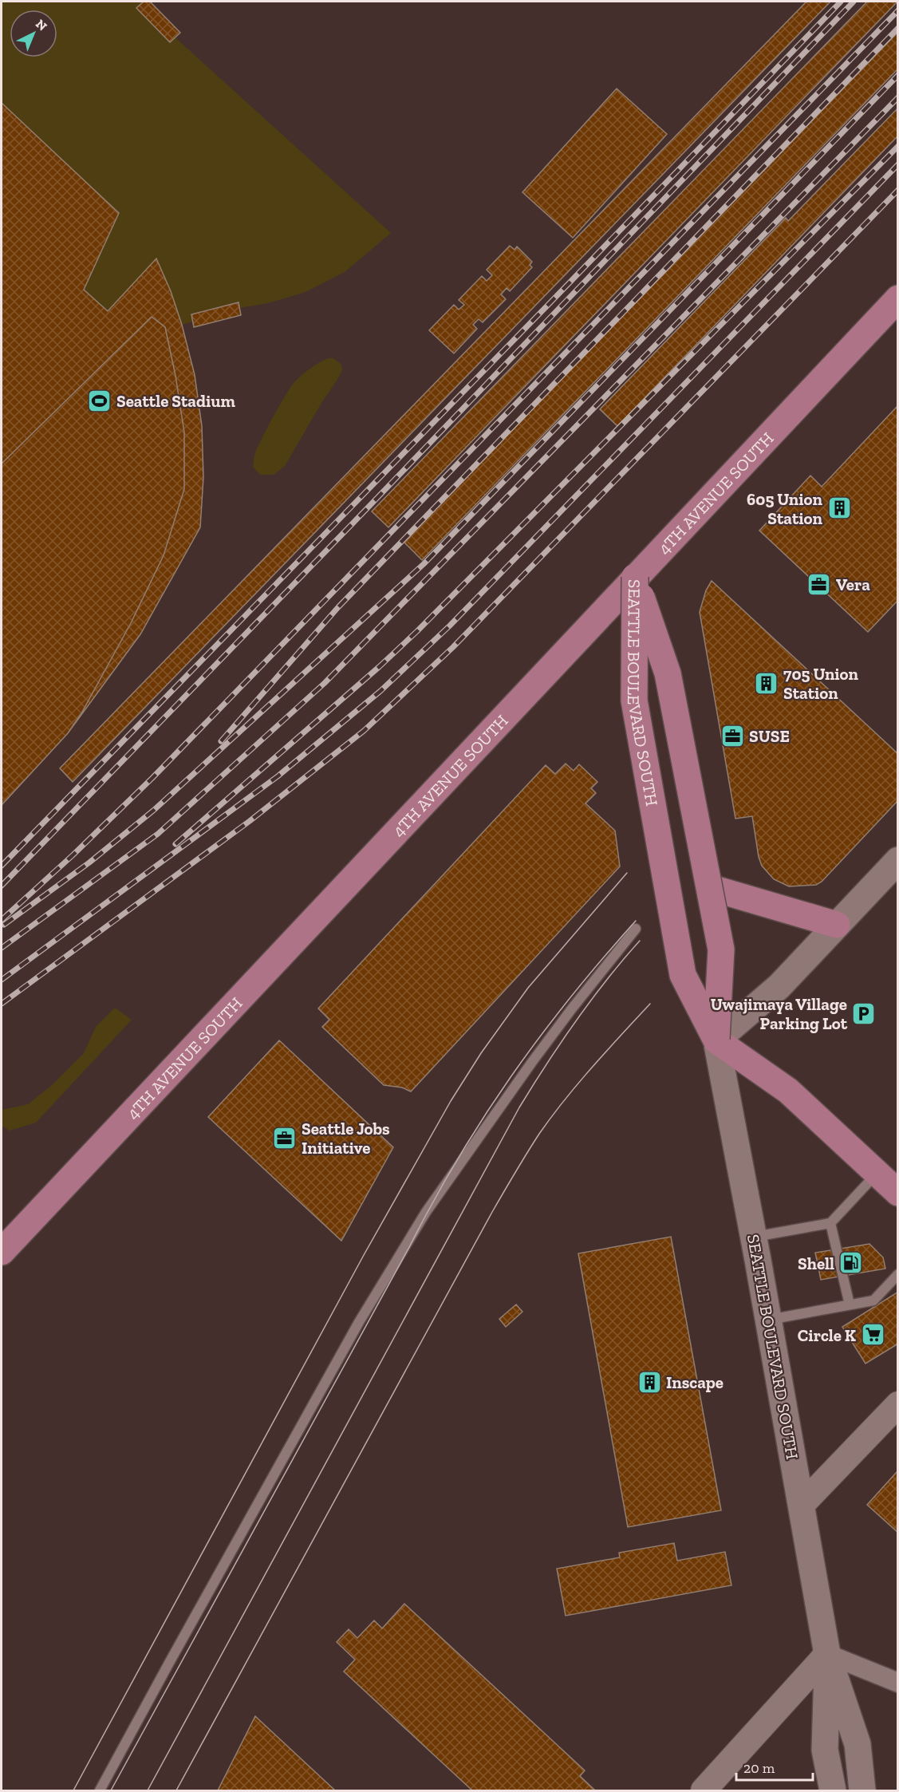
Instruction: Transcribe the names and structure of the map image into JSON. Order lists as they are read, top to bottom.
{
  "streets": {
    "main road": ["4TH AVENUE SOUTH", "SEATTLE BOULEVARD SOUTH"]
  },
  "crossings": [
    ["4TH AVENUE SOUTH", "SEATTLE BOULEVARD SOUTH"]
  ],
  "places": {
    "sports": ["Seattle Stadium"],
    "building": ["605 Union Station", "705 Union Station", "Inscape"],
    "office": ["Vera", "SUSE", "Seattle Jobs Initiative"],
    "parking": ["Uwajimaya Village Parking Lot"],
    "fuel station": ["Shell"],
    "supermarket": ["Circle K"]
  },
  "scale_bar": "20 m",
  "north": "top right"
}
